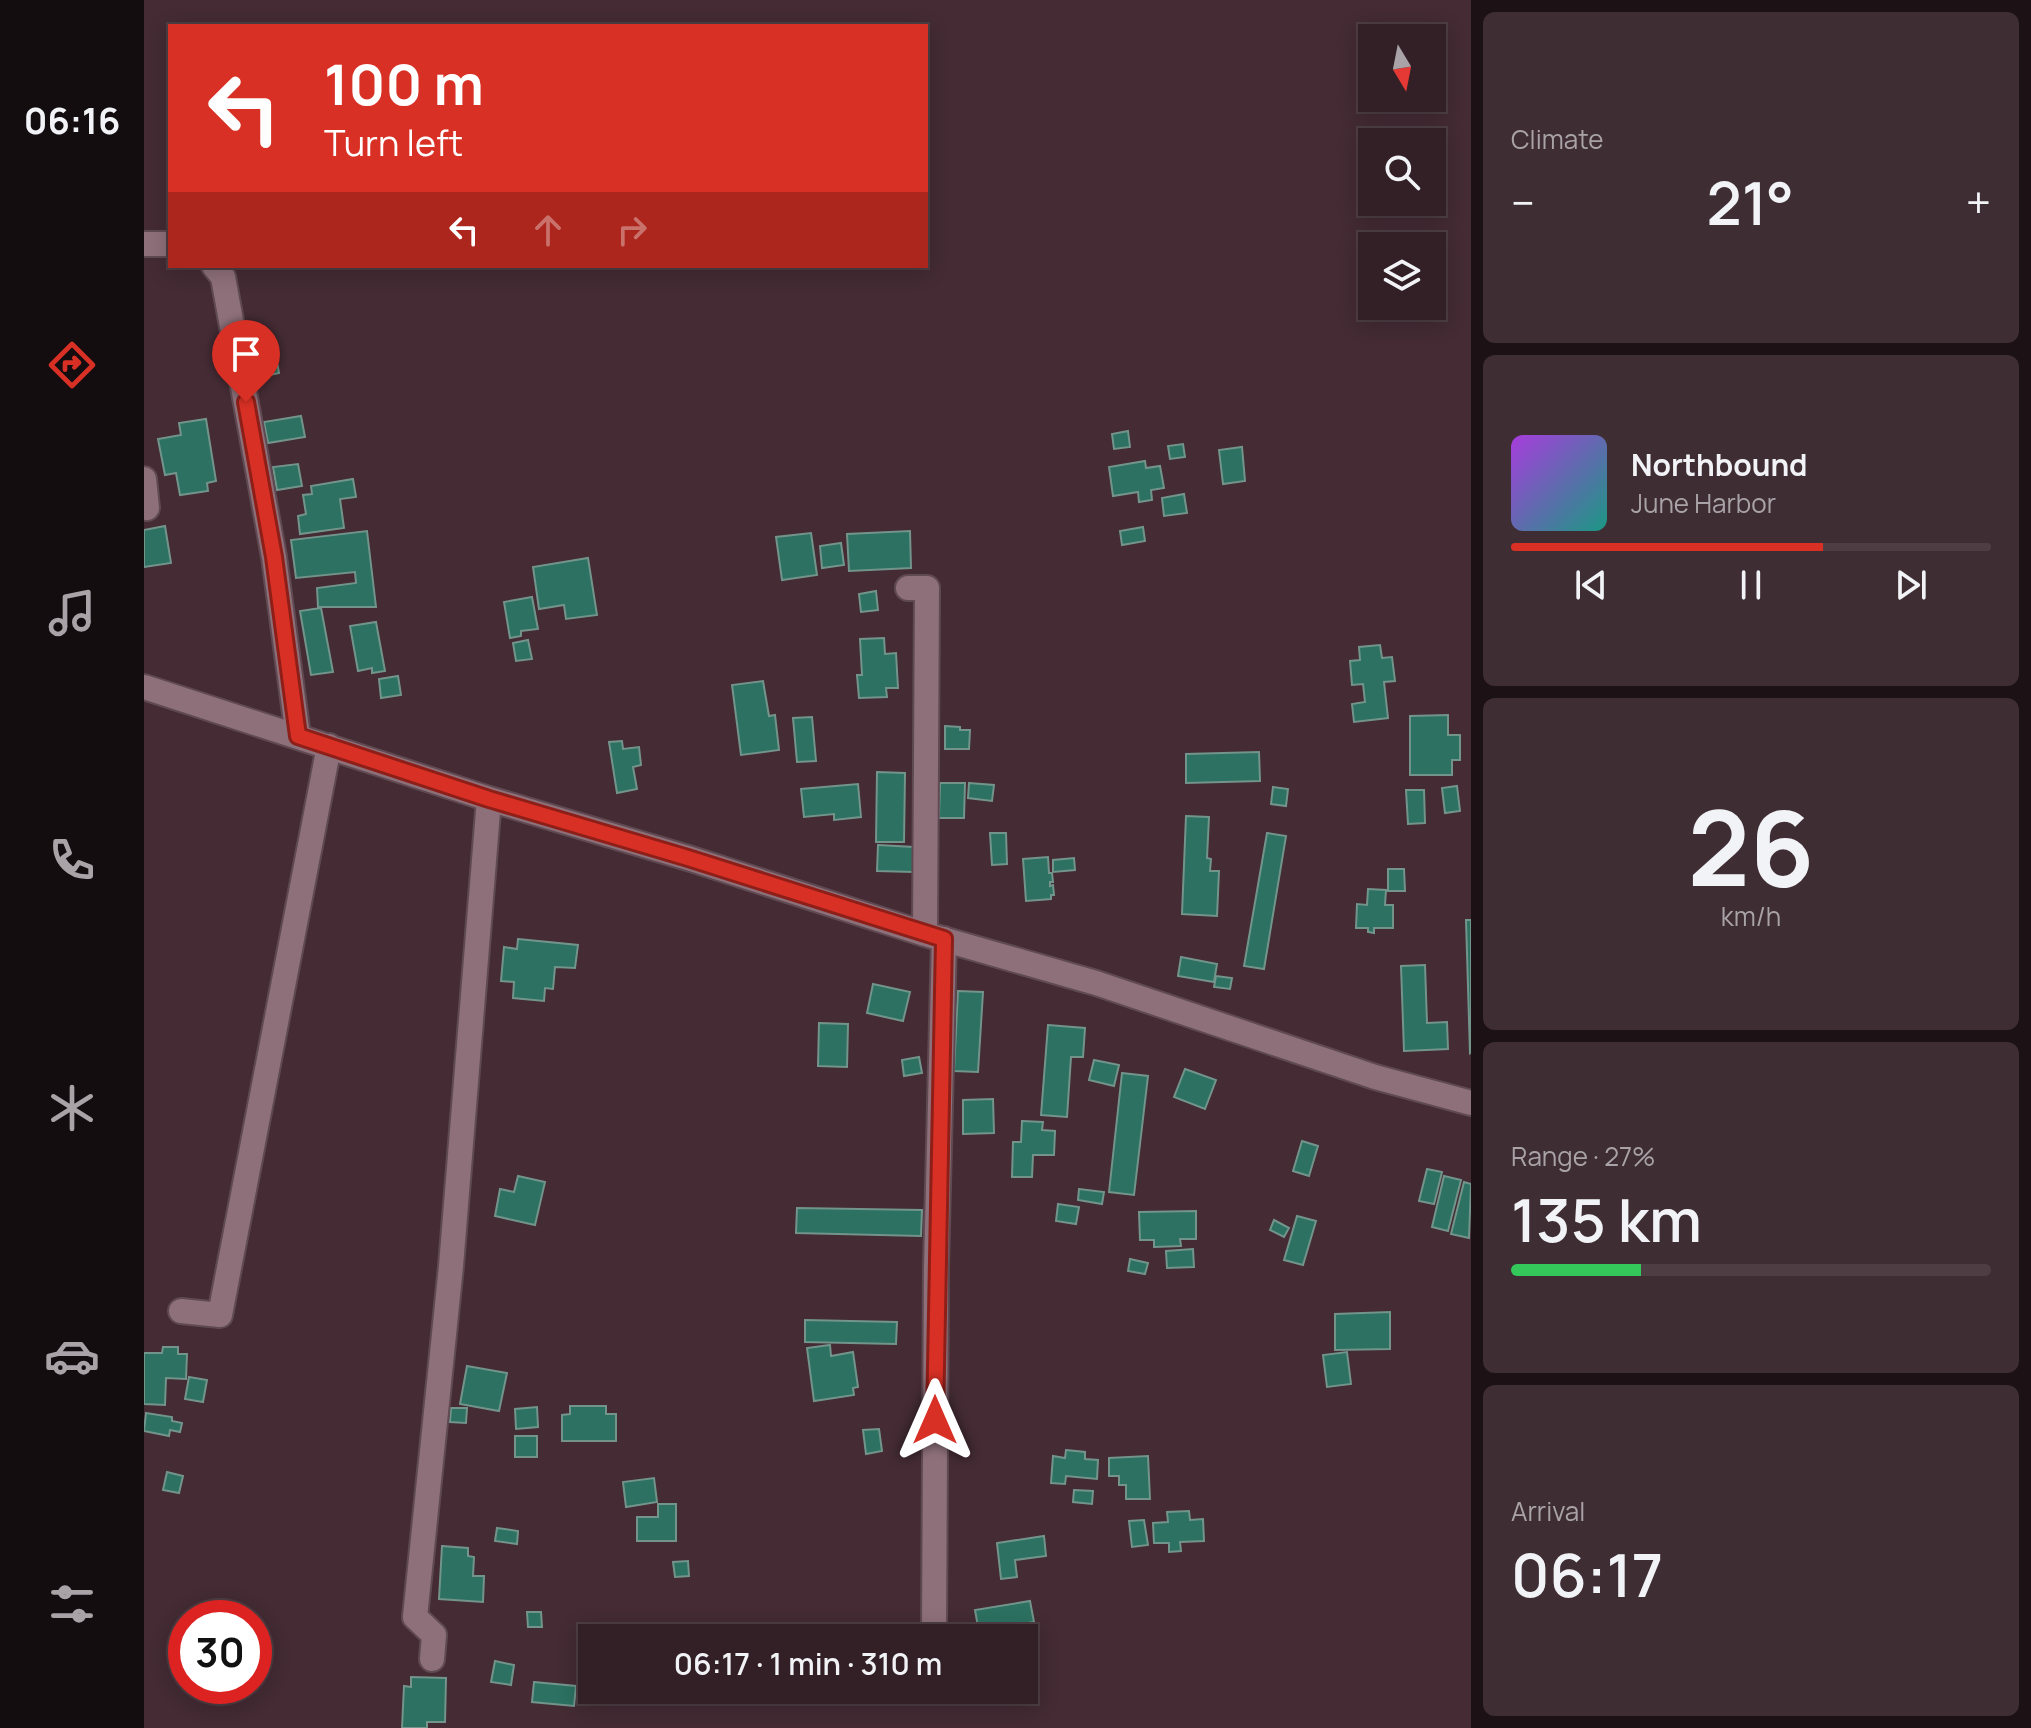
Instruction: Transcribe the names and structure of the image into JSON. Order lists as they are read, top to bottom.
{
  "north": "bottom",
  "page": {
    "tabs": "06:16",
    "tile": [
      "Climate",
      ["26", "km/h"],
      ["Range · 27%", "135 km"],
      ["Arrival", "06:17"]
    ],
    "turn": ["100 m", "Turn left"],
    "heat": ["−", "21°", "+"],
    "song": ["Northbound", "June Harbor"],
    "limit": "30",
    "trip": "06:17 · 1 min · 310 m"
  }
}
